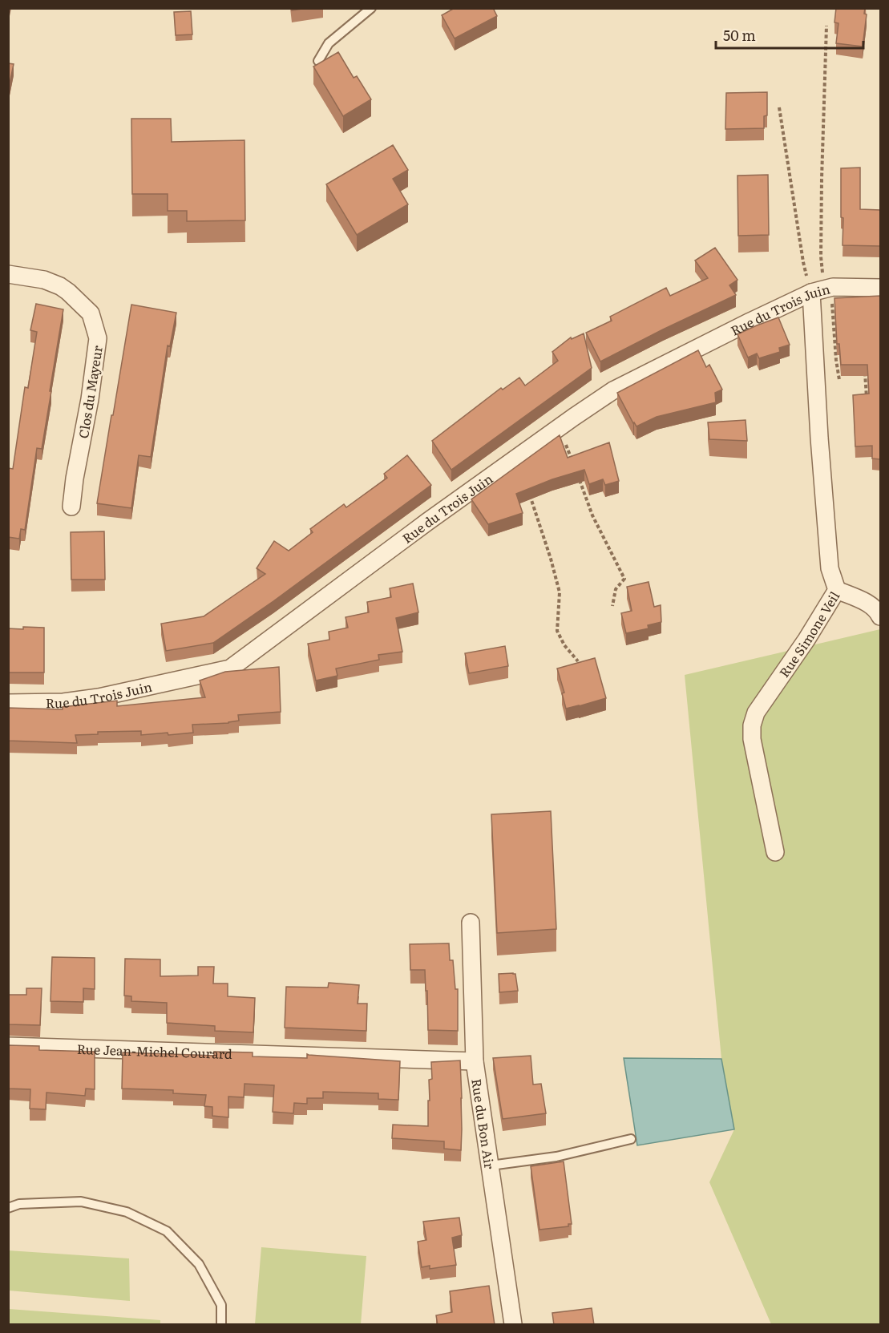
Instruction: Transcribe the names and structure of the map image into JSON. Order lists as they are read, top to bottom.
{
  "streets": {
    "street": [
      "Rue du Trois Juin",
      "Clos du Mayeur",
      "Rue Simone Veil",
      "Rue Jean-Michel Courard",
      "Rue du Bon Air"
    ]
  },
  "crossings": [
    ["Rue du Trois Juin", "Rue Simone Veil"],
    ["Rue Jean-Michel Courard", "Rue du Bon Air"]
  ],
  "scale_bar": "50 m"
}
